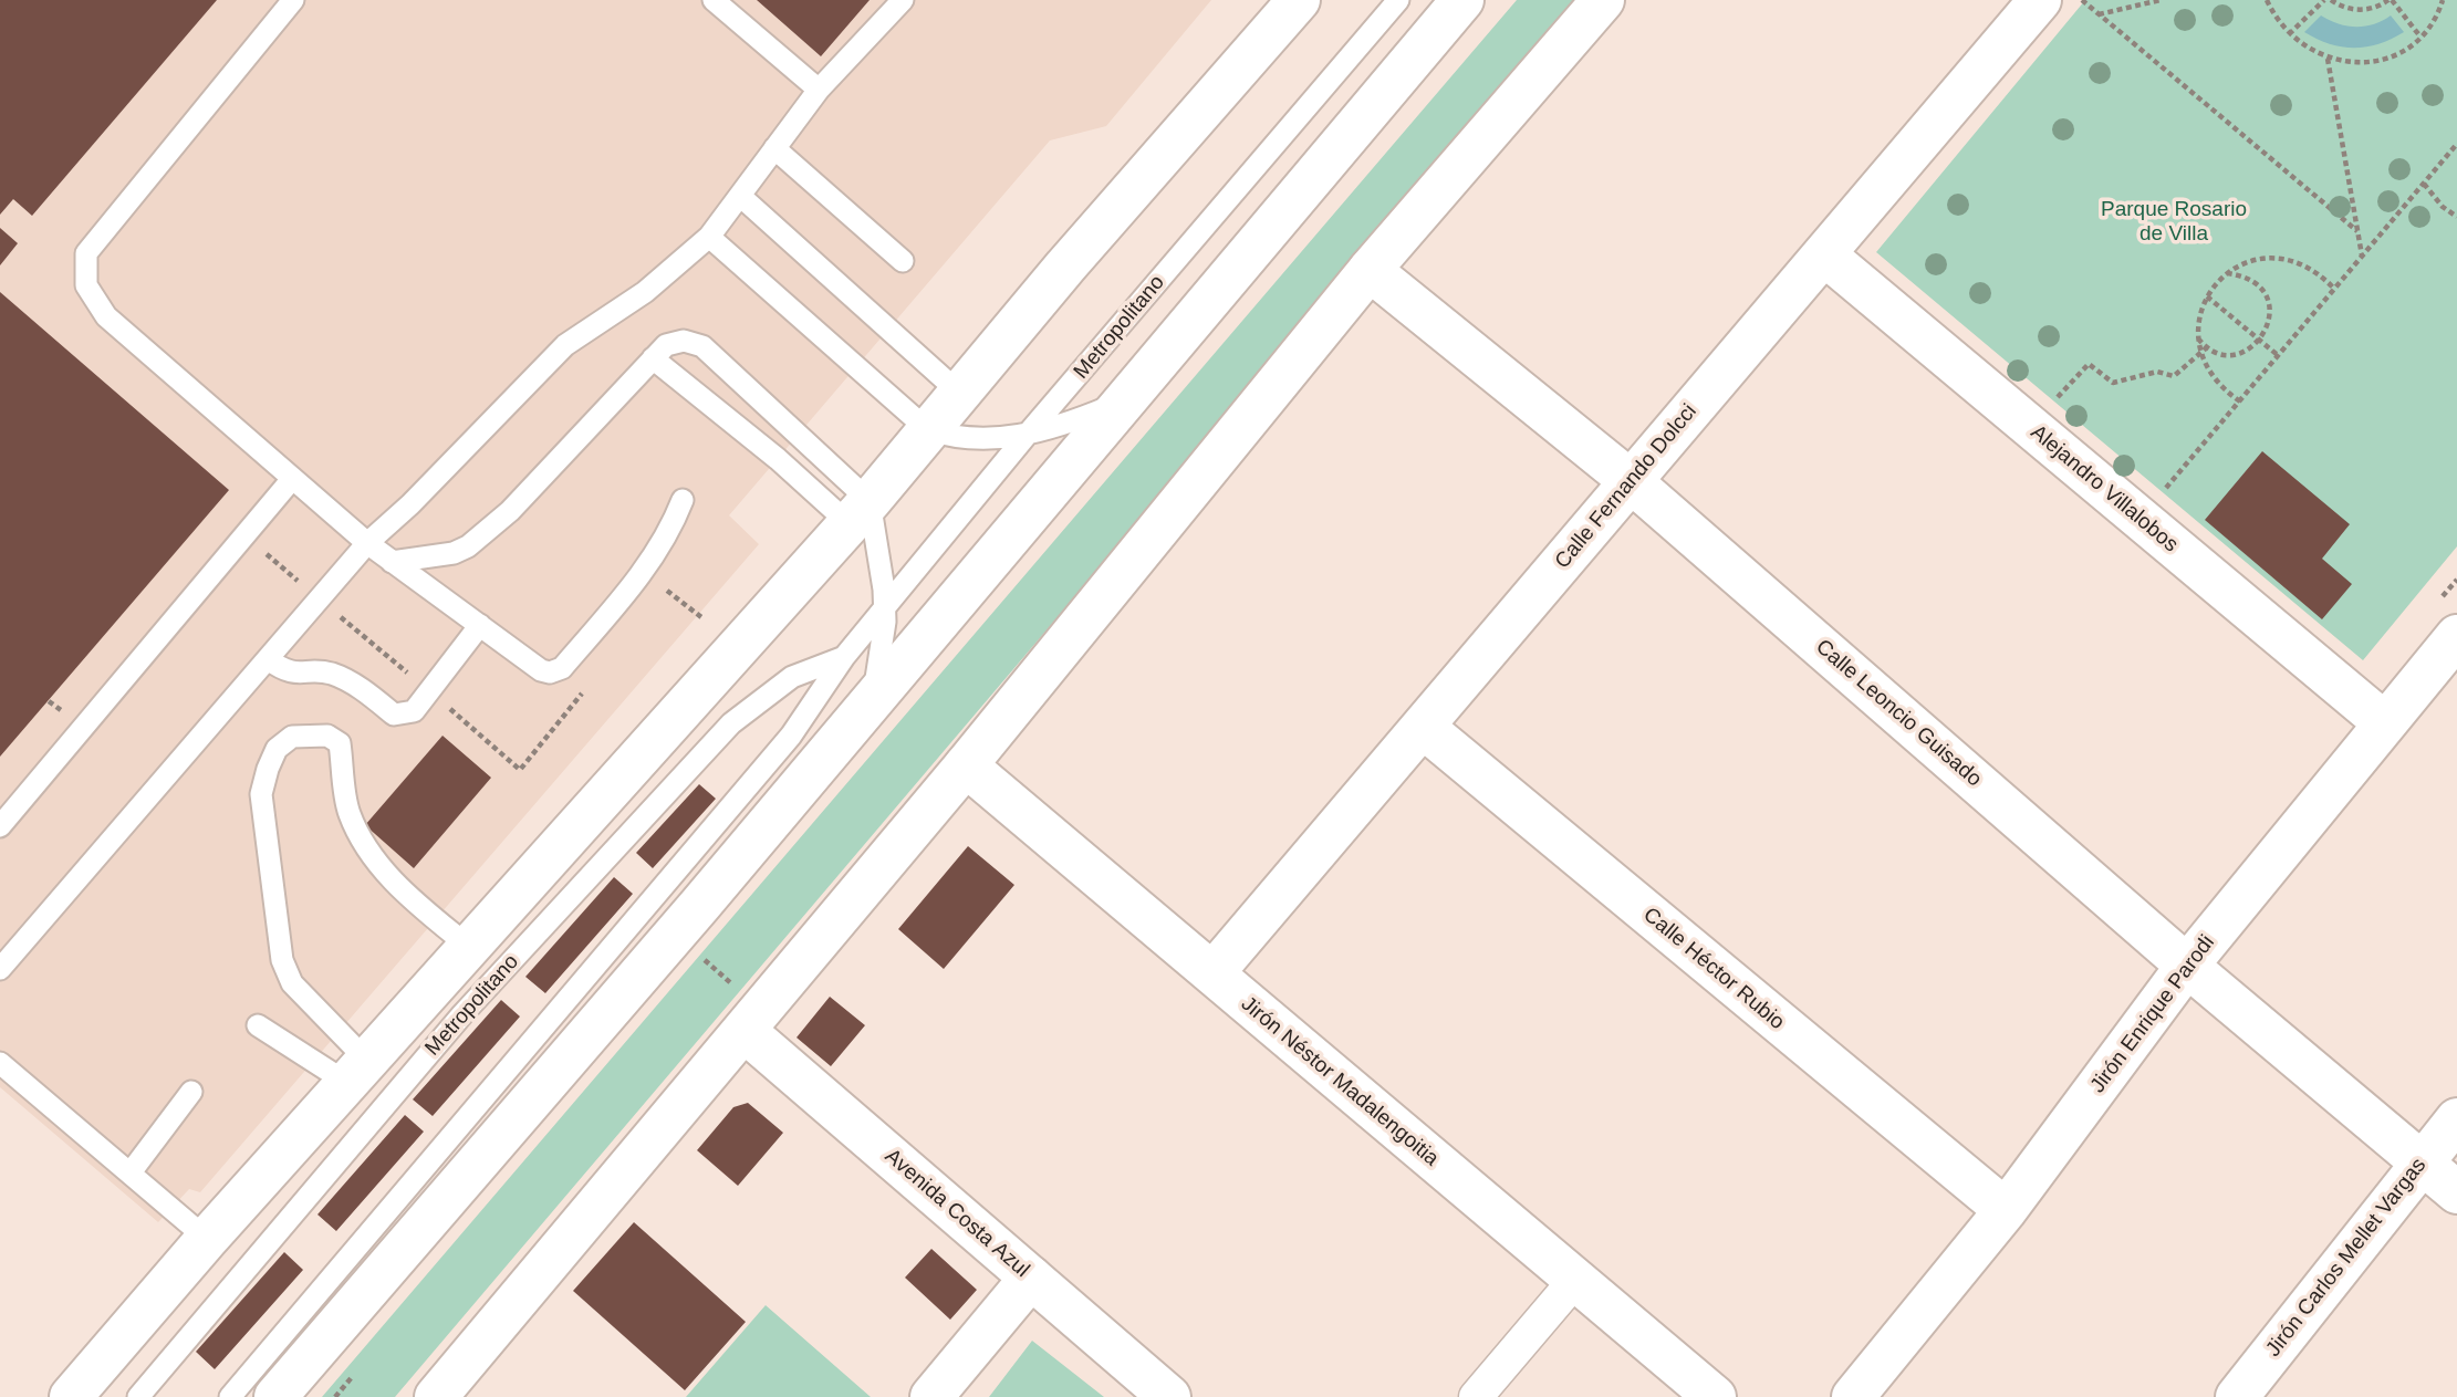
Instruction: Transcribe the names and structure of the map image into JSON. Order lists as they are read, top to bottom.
{
  "streets": {
    "street": [
      "Calle Fernando Dolcci",
      "Alejandro Villalobos",
      "Calle Leoncio Guisado",
      "Calle Héctor Rubio",
      "Jirón Enrique Parodi",
      "Jirón Néstor Madalengoitia",
      "Avenida Costa Azul",
      "Jirón Carlos Mellet Vargas"
    ],
    "lane": ["Metropolitano"]
  },
  "crossings": [
    ["Calle Fernando Dolcci", "Alejandro Villalobos"],
    ["Calle Fernando Dolcci", "Calle Leoncio Guisado"],
    ["Calle Fernando Dolcci", "Calle Héctor Rubio"],
    ["Calle Fernando Dolcci", "Jirón Néstor Madalengoitia"],
    ["Alejandro Villalobos", "Jirón Enrique Parodi"],
    ["Calle Leoncio Guisado", "Jirón Enrique Parodi"],
    ["Calle Leoncio Guisado", "Jirón Carlos Mellet Vargas"],
    ["Calle Héctor Rubio", "Jirón Enrique Parodi"]
  ],
  "parks": ["Parque Rosario de Villa"]
}
